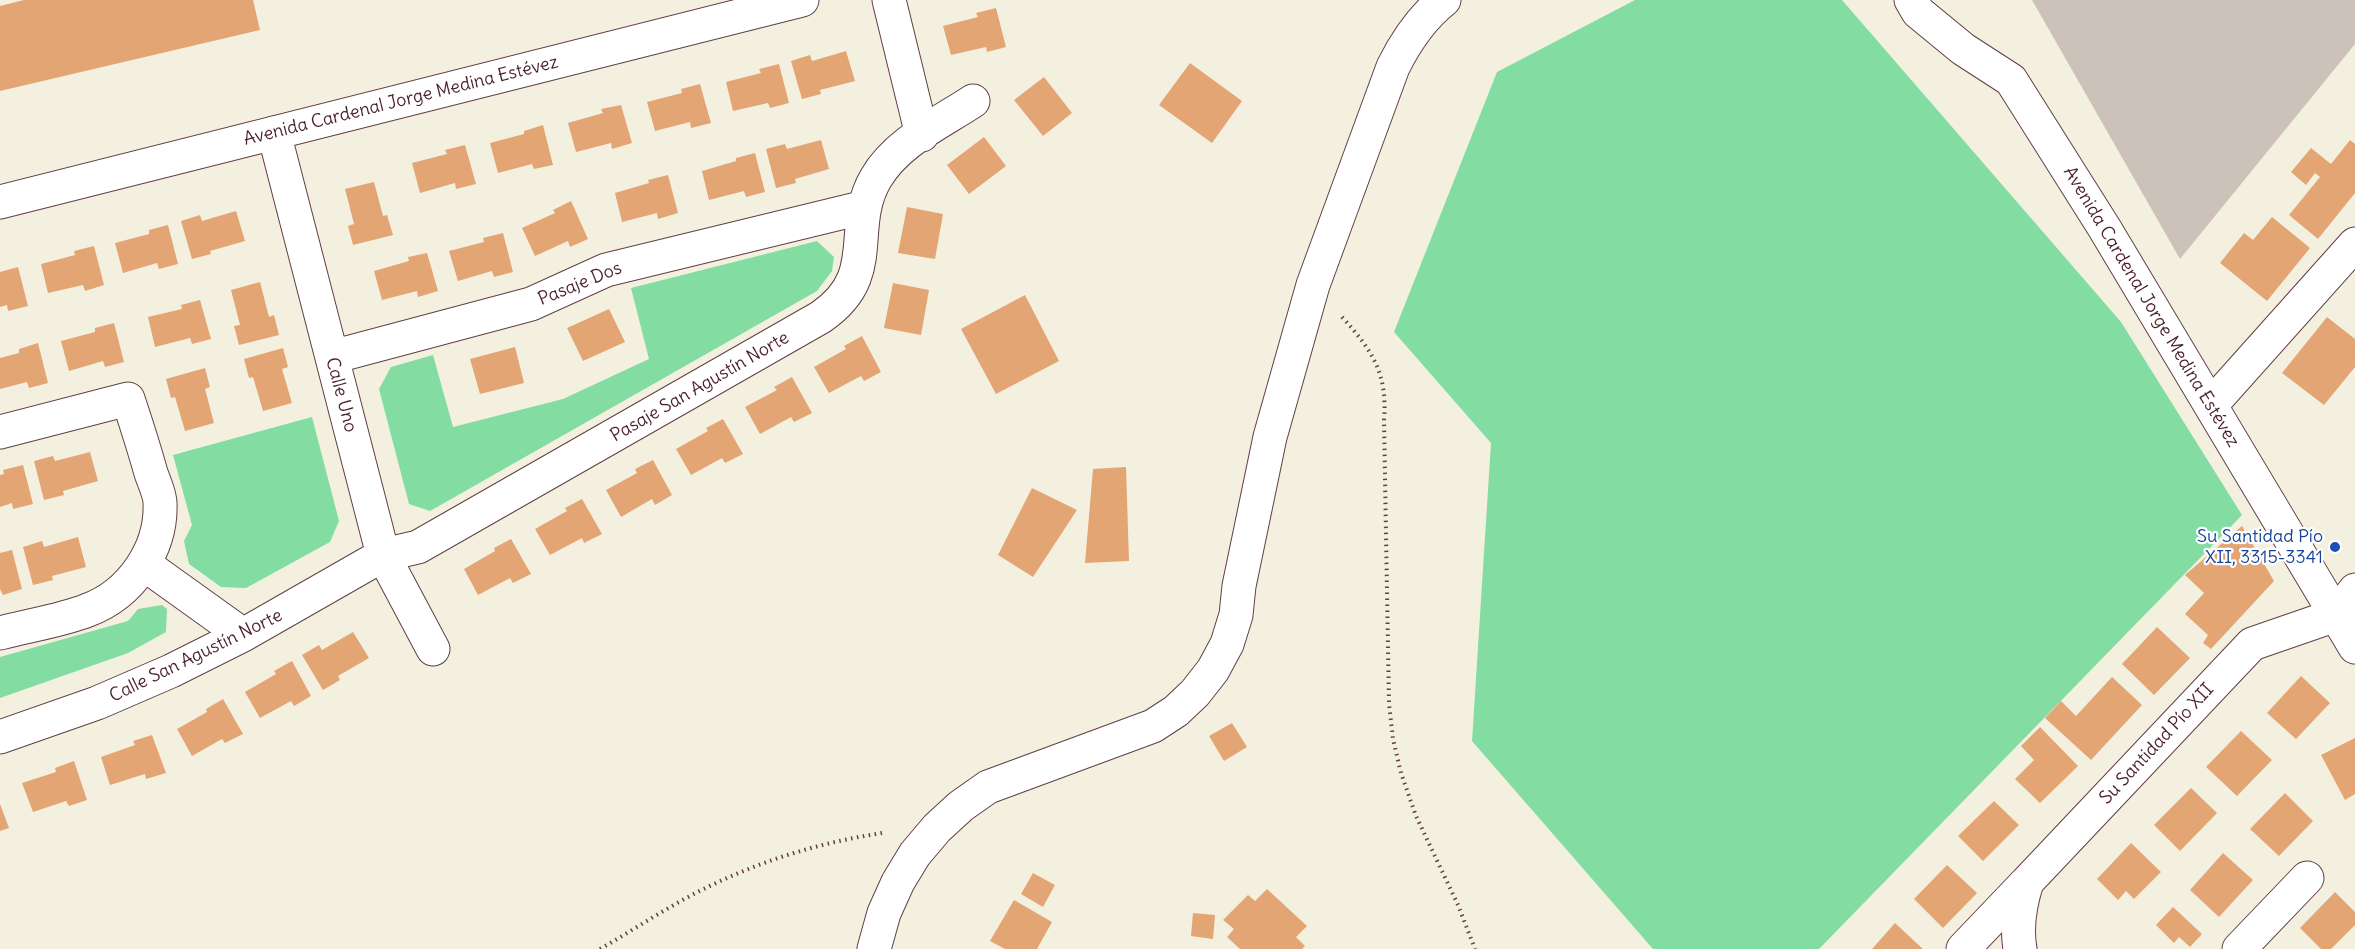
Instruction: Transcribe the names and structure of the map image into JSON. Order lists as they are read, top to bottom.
{
  "streets": {
    "street": [
      "Avenida Cardenal Jorge Medina Estévez",
      "Pasaje Dos",
      "Pasaje San Agustín Norte",
      "Calle Uno",
      "Calle San Agustín Norte",
      "Su Santidad Pío XII"
    ]
  },
  "crossings": [
    ["Avenida Cardenal Jorge Medina Estévez", "Calle Uno"],
    ["Avenida Cardenal Jorge Medina Estévez", "Su Santidad Pío XII"],
    ["Pasaje Dos", "Pasaje San Agustín Norte"],
    ["Pasaje Dos", "Calle Uno"],
    ["Pasaje San Agustín Norte", "Calle Uno"],
    ["Pasaje San Agustín Norte", "Calle San Agustín Norte"],
    ["Calle Uno", "Calle San Agustín Norte"]
  ],
  "places": ["Su Santidad Pío XII, 3315-3341"]
}
